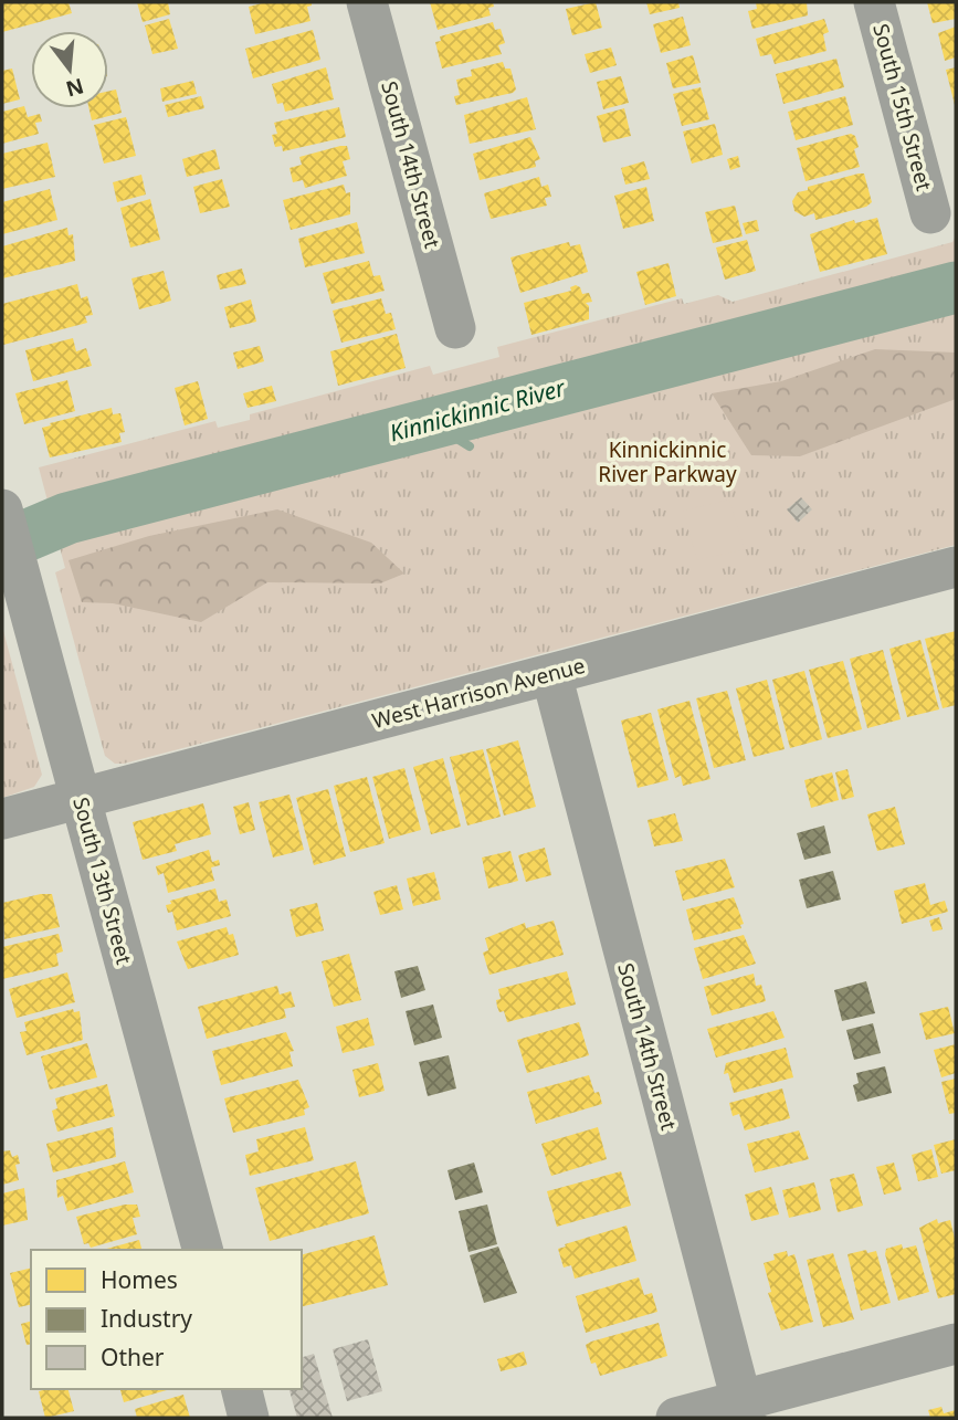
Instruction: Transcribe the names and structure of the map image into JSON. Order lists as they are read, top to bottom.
{
  "streets": {
    "street": [
      "South 15th Street",
      "South 14th Street",
      "West Harrison Avenue",
      "South 13th Street"
    ]
  },
  "crossings": [
    ["South 14th Street", "West Harrison Avenue"],
    ["West Harrison Avenue", "South 13th Street"]
  ],
  "water": ["Kinnickinnic River"],
  "parks": ["Kinnickinnic River Parkway"],
  "legend": ["Homes", "Industry", "Other"],
  "north": "bottom"
}
